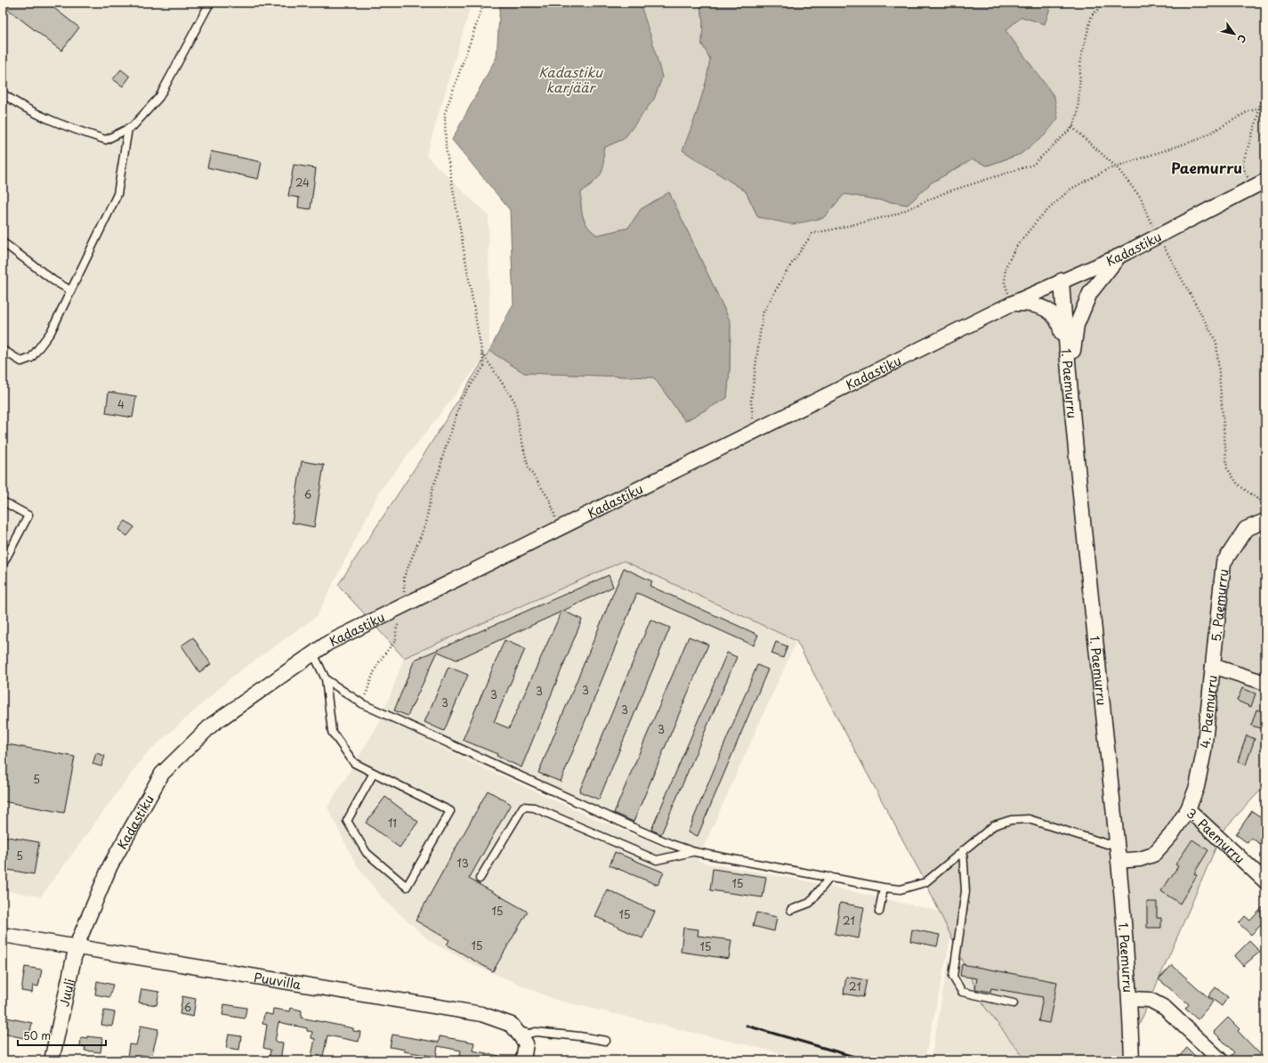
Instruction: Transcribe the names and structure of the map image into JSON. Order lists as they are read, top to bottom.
{
  "streets": {
    "street": [
      "Kadastiku",
      "1. Paemurru",
      "5. Paemurru",
      "4. Paemurru",
      "3. Paemurru",
      "Puuvilla",
      "Juuli"
    ]
  },
  "crossings": [
    ["Kadastiku", "1. Paemurru"],
    ["Kadastiku", "Puuvilla"],
    ["Kadastiku", "Juuli"],
    ["1. Paemurru", "3. Paemurru"],
    ["5. Paemurru", "4. Paemurru"],
    ["4. Paemurru", "3. Paemurru"],
    ["Puuvilla", "Juuli"]
  ],
  "districts": ["Paemurru"],
  "water": ["Kadastiku karjäär"],
  "house_numbers": [
    "24",
    "4",
    "6",
    "3",
    "3",
    "3",
    "3",
    "3",
    "3",
    "5",
    "11",
    "5",
    "13",
    "15",
    "15",
    "15",
    "21",
    "15",
    "15",
    "21",
    "6"
  ],
  "scale_bar": "50 m",
  "north": "bottom right"
}
